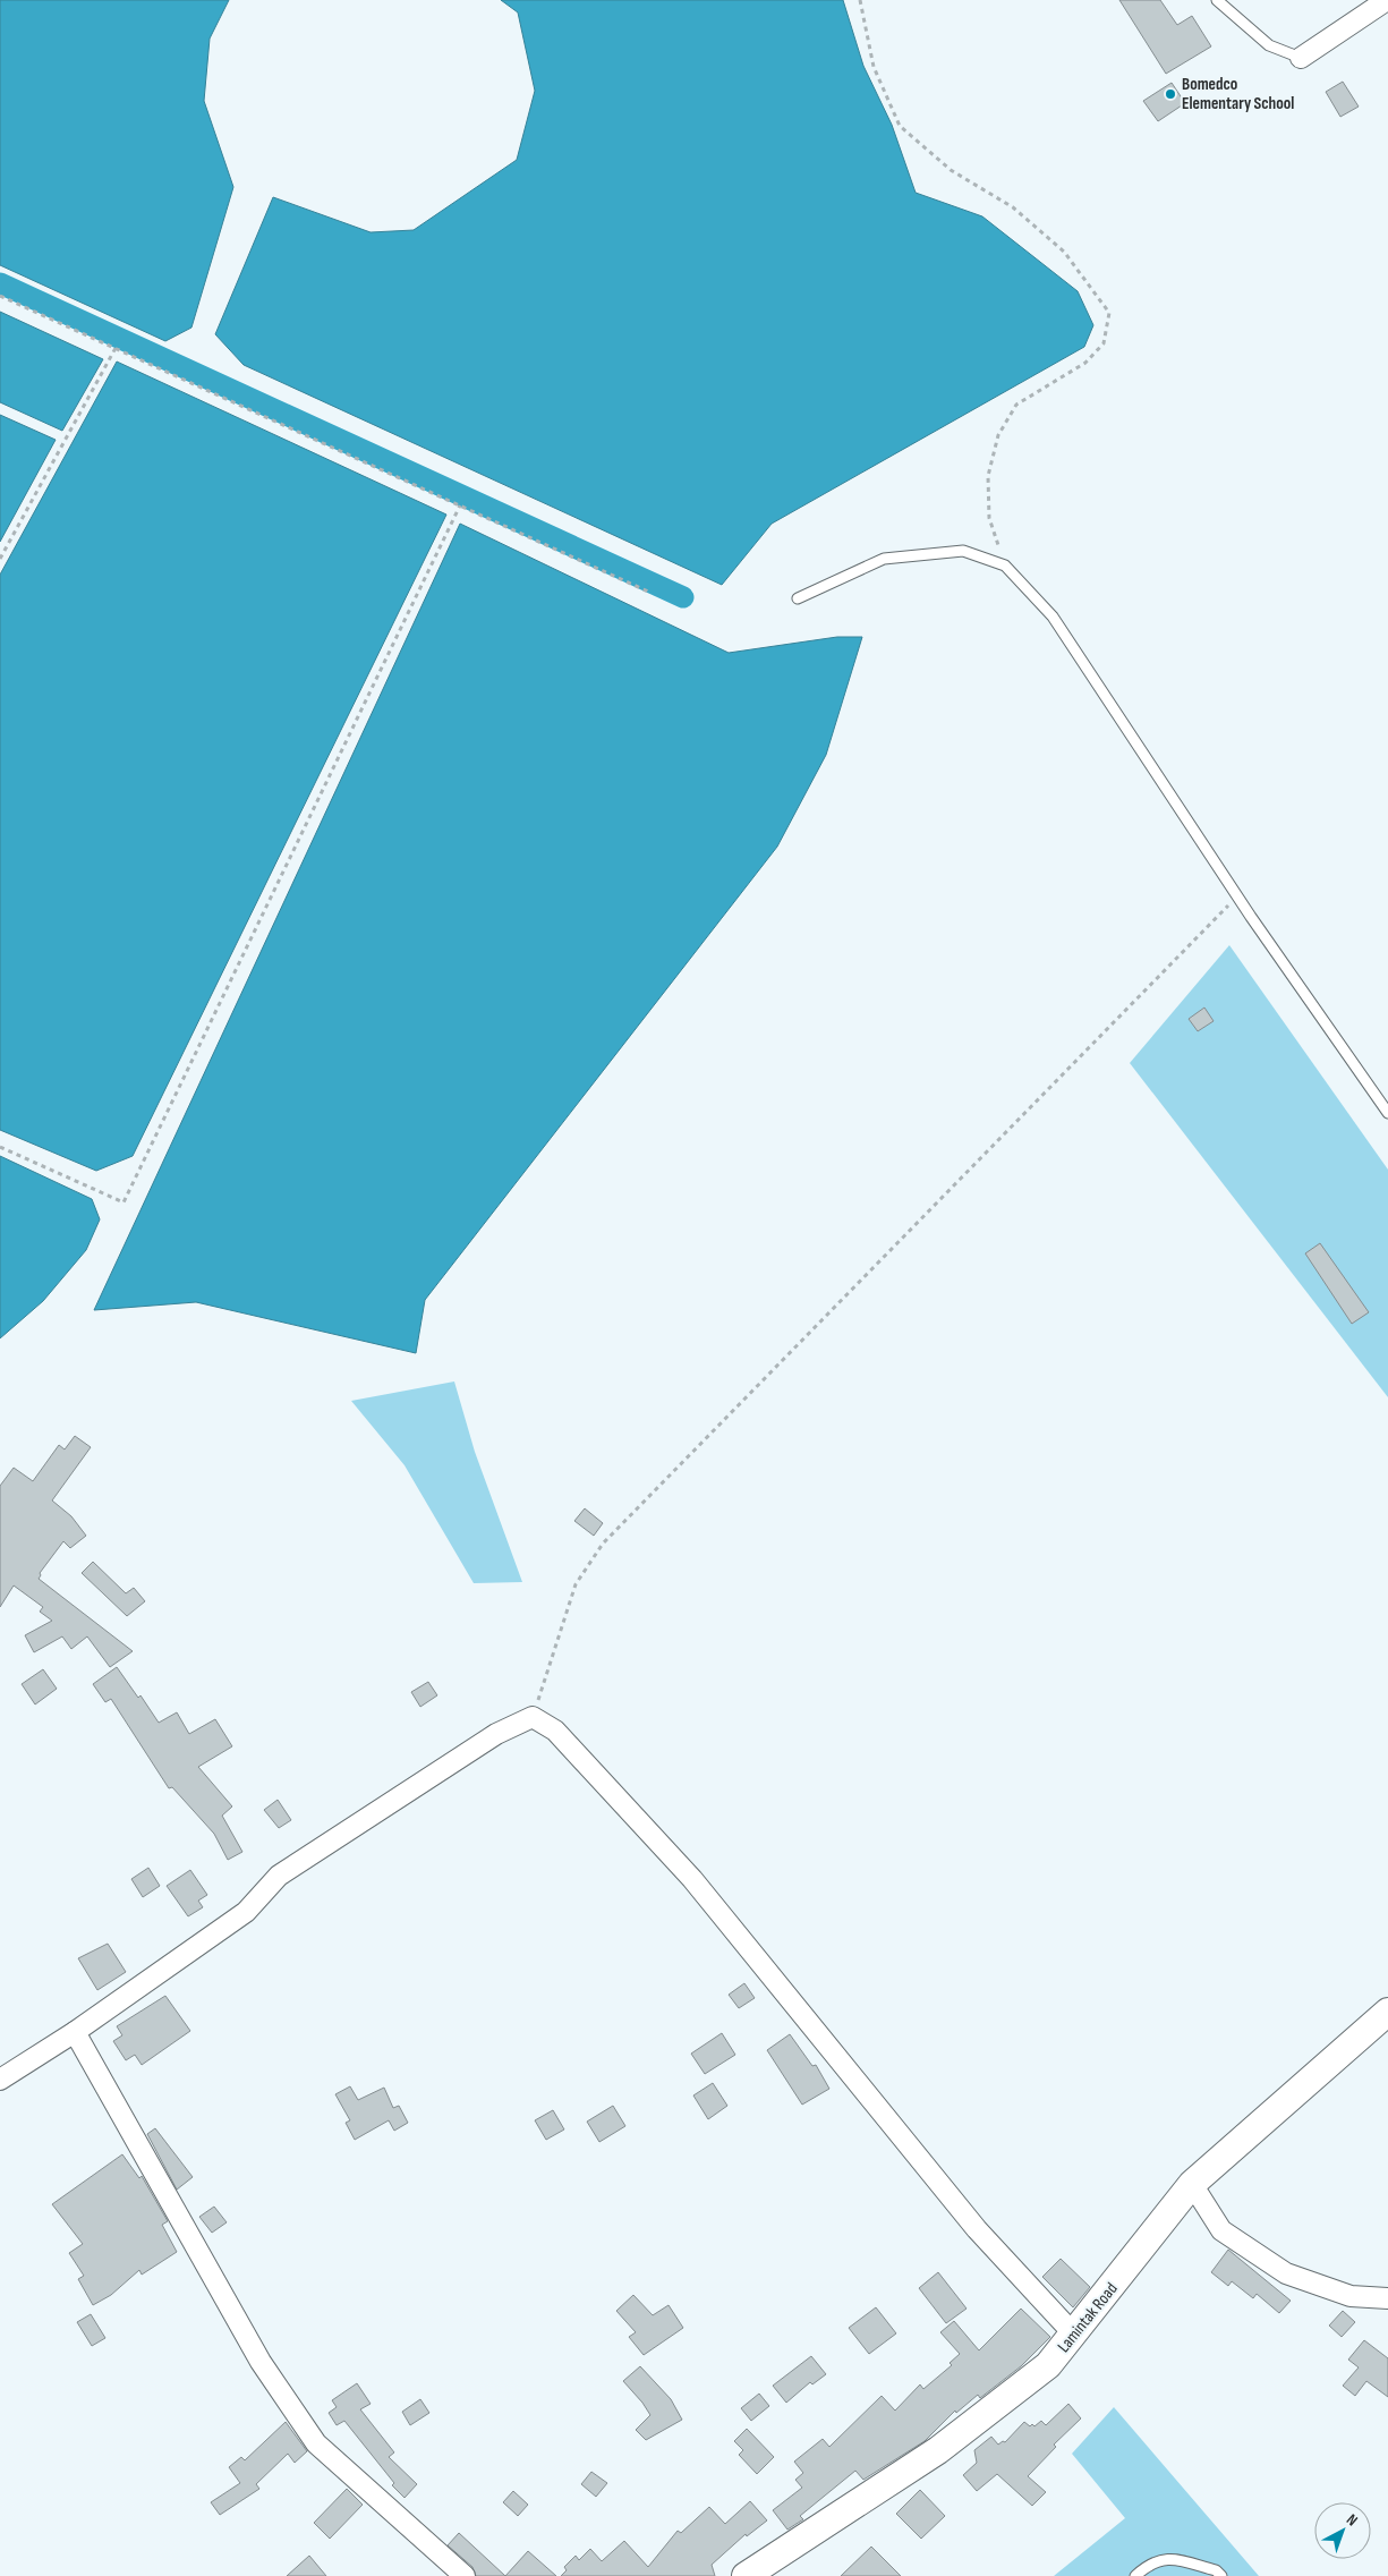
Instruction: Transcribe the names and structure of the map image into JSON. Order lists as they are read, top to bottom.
{
  "streets": {
    "main road": ["Lamintak Road"]
  },
  "places": ["Bomedco Elementary School"],
  "north": "top right"
}
